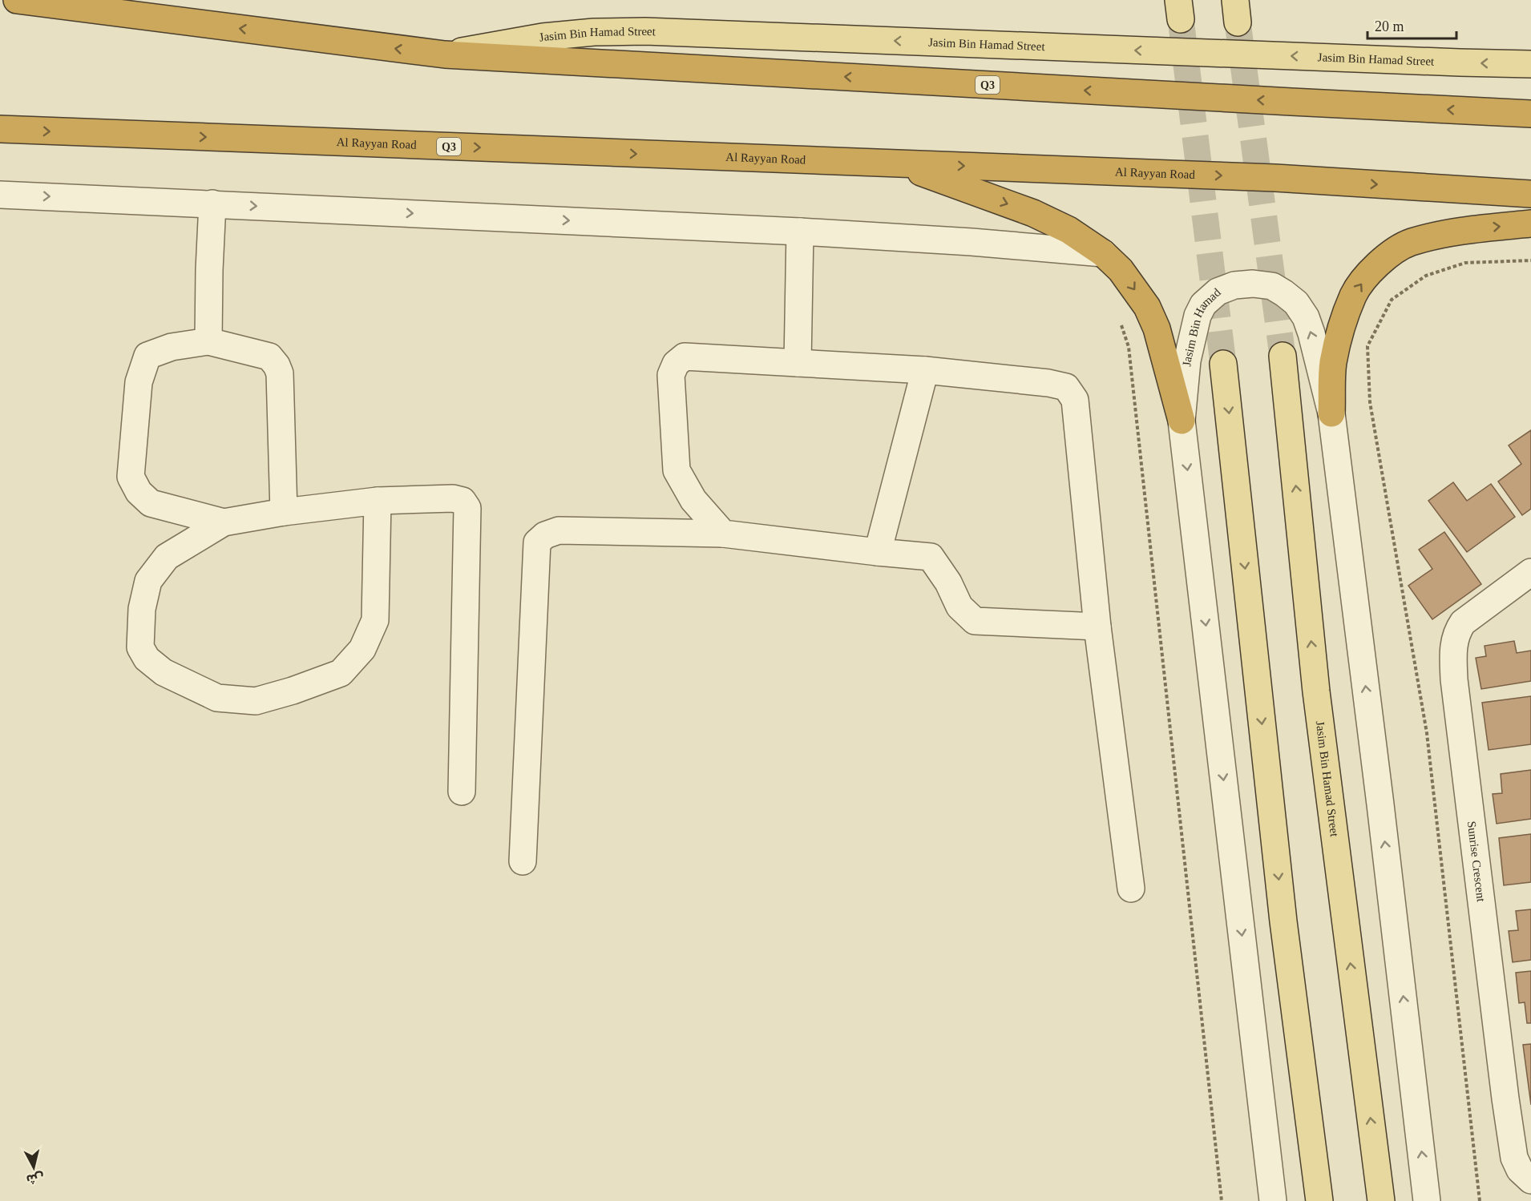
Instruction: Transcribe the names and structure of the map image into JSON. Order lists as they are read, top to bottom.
{
  "streets": {
    "highway": ["Q3", "Al Rayyan Road"],
    "main road": ["Jasim Bin Hamad Street"],
    "street": ["Jasim Bin Hamad", "Sunrise Crescent"]
  },
  "crossings": [
    ["Jasim Bin Hamad Street", "Q3"]
  ],
  "scale_bar": "20 m",
  "north": "bottom"
}
